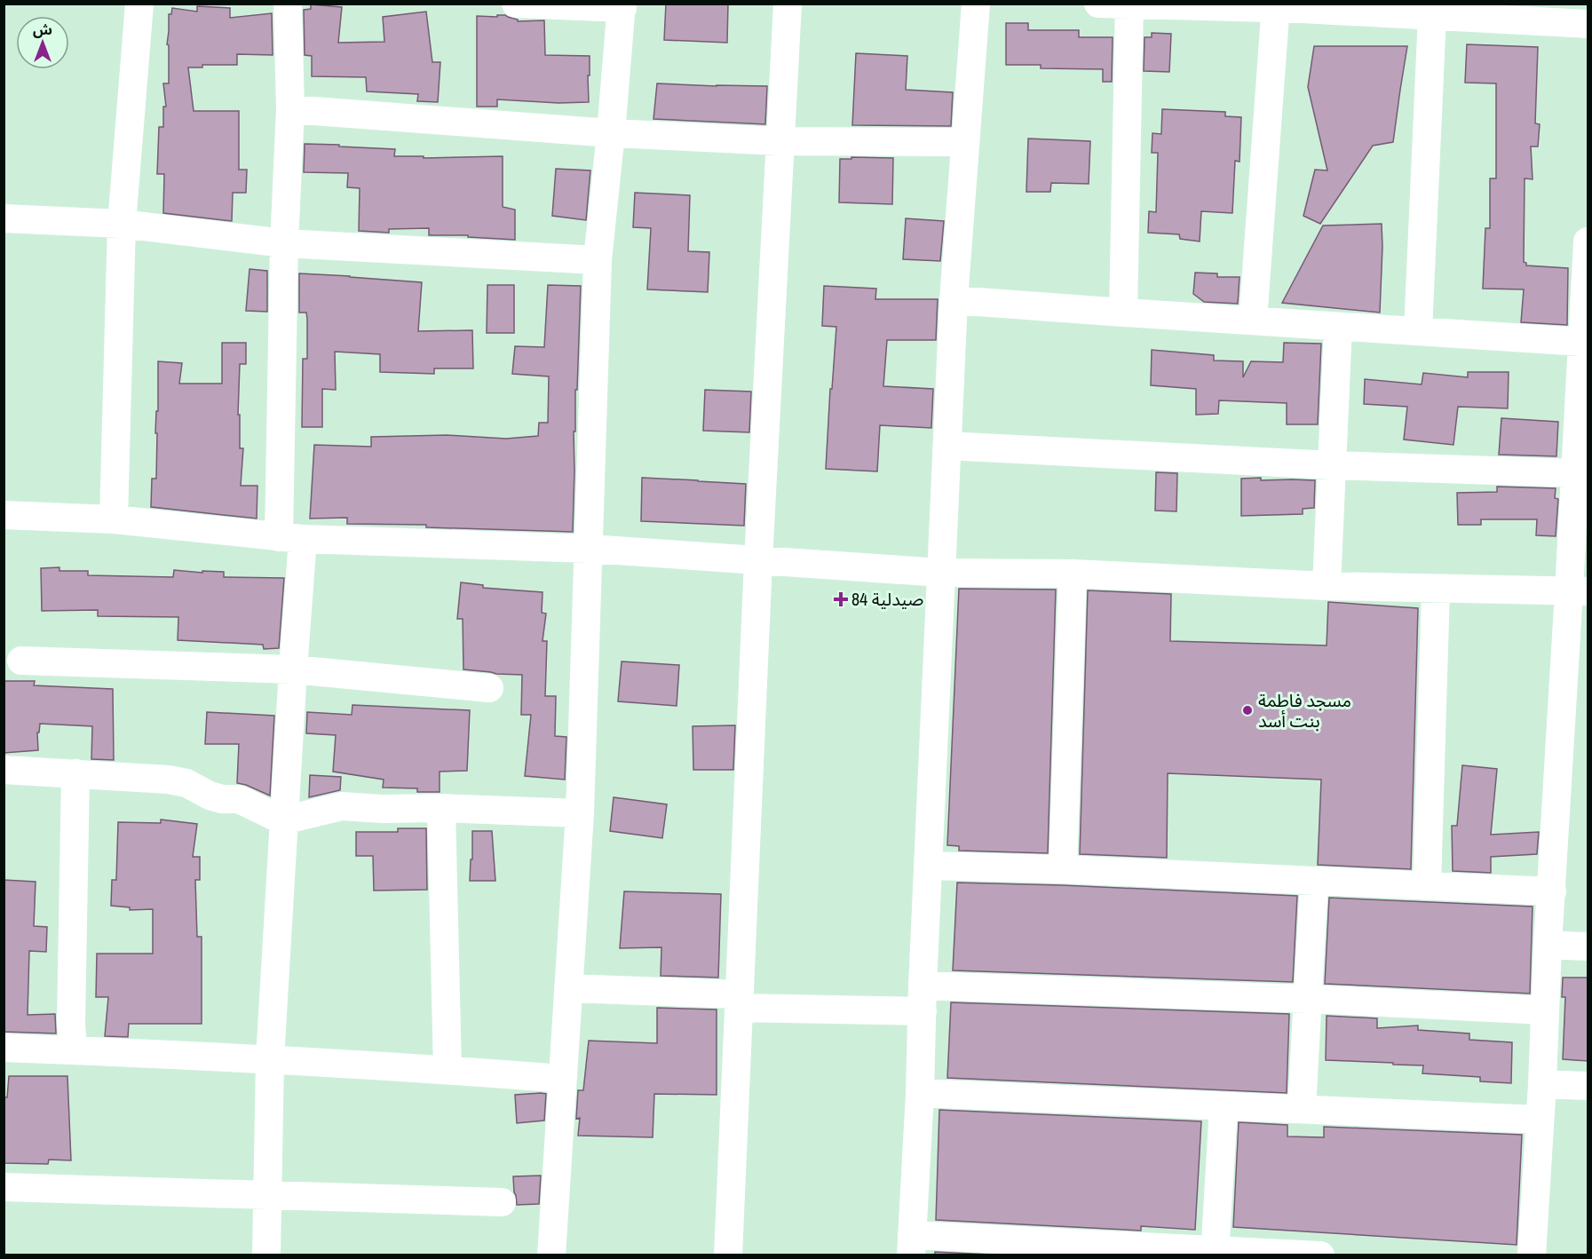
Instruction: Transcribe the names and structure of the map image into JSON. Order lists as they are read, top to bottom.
{
  "places": {
    "health": ["84 صيدلية"],
    "other": ["مسجد فاطمة بنت أسد"]
  },
  "north": "top"
}
